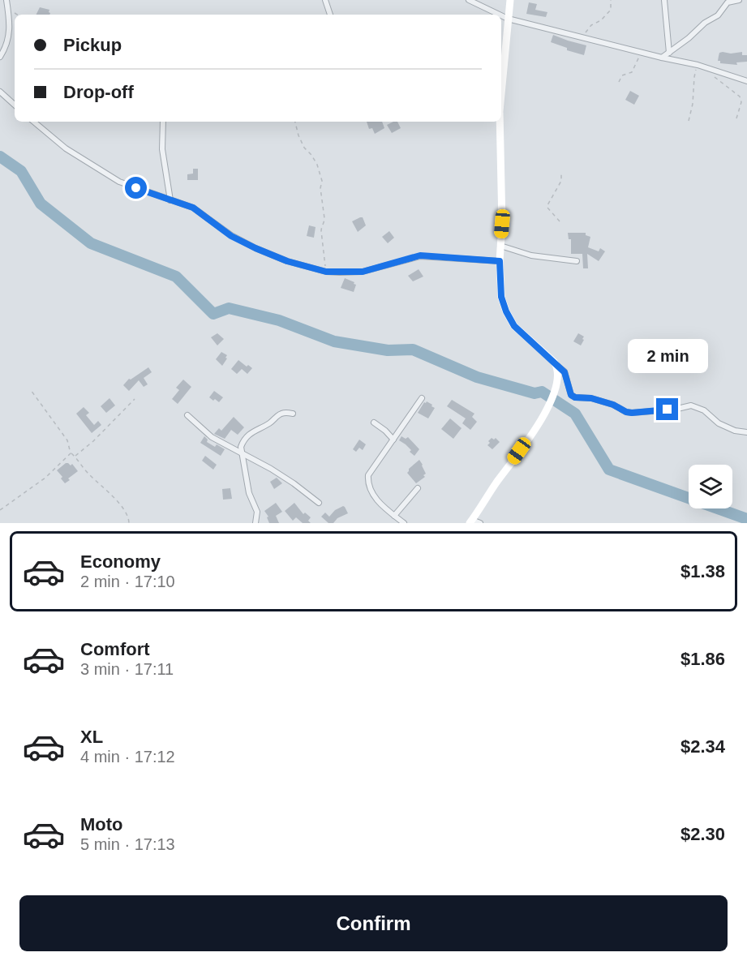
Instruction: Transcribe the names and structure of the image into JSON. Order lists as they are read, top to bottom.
{
  "page": {
    "banner": ["Pickup", "Drop-off"],
    "bubble": "2 min",
    "list": [
      {
        "name": "Economy",
        "note": "2 min · 17:10",
        "value": "$1.38"
      },
      {
        "name": "Comfort",
        "note": "3 min · 17:11",
        "value": "$1.86"
      },
      {
        "name": "XL",
        "note": "4 min · 17:12",
        "value": "$2.34"
      },
      {
        "name": "Moto",
        "note": "5 min · 17:13",
        "value": "$2.30"
      }
    ],
    "buttons": "Confirm"
  }
}
